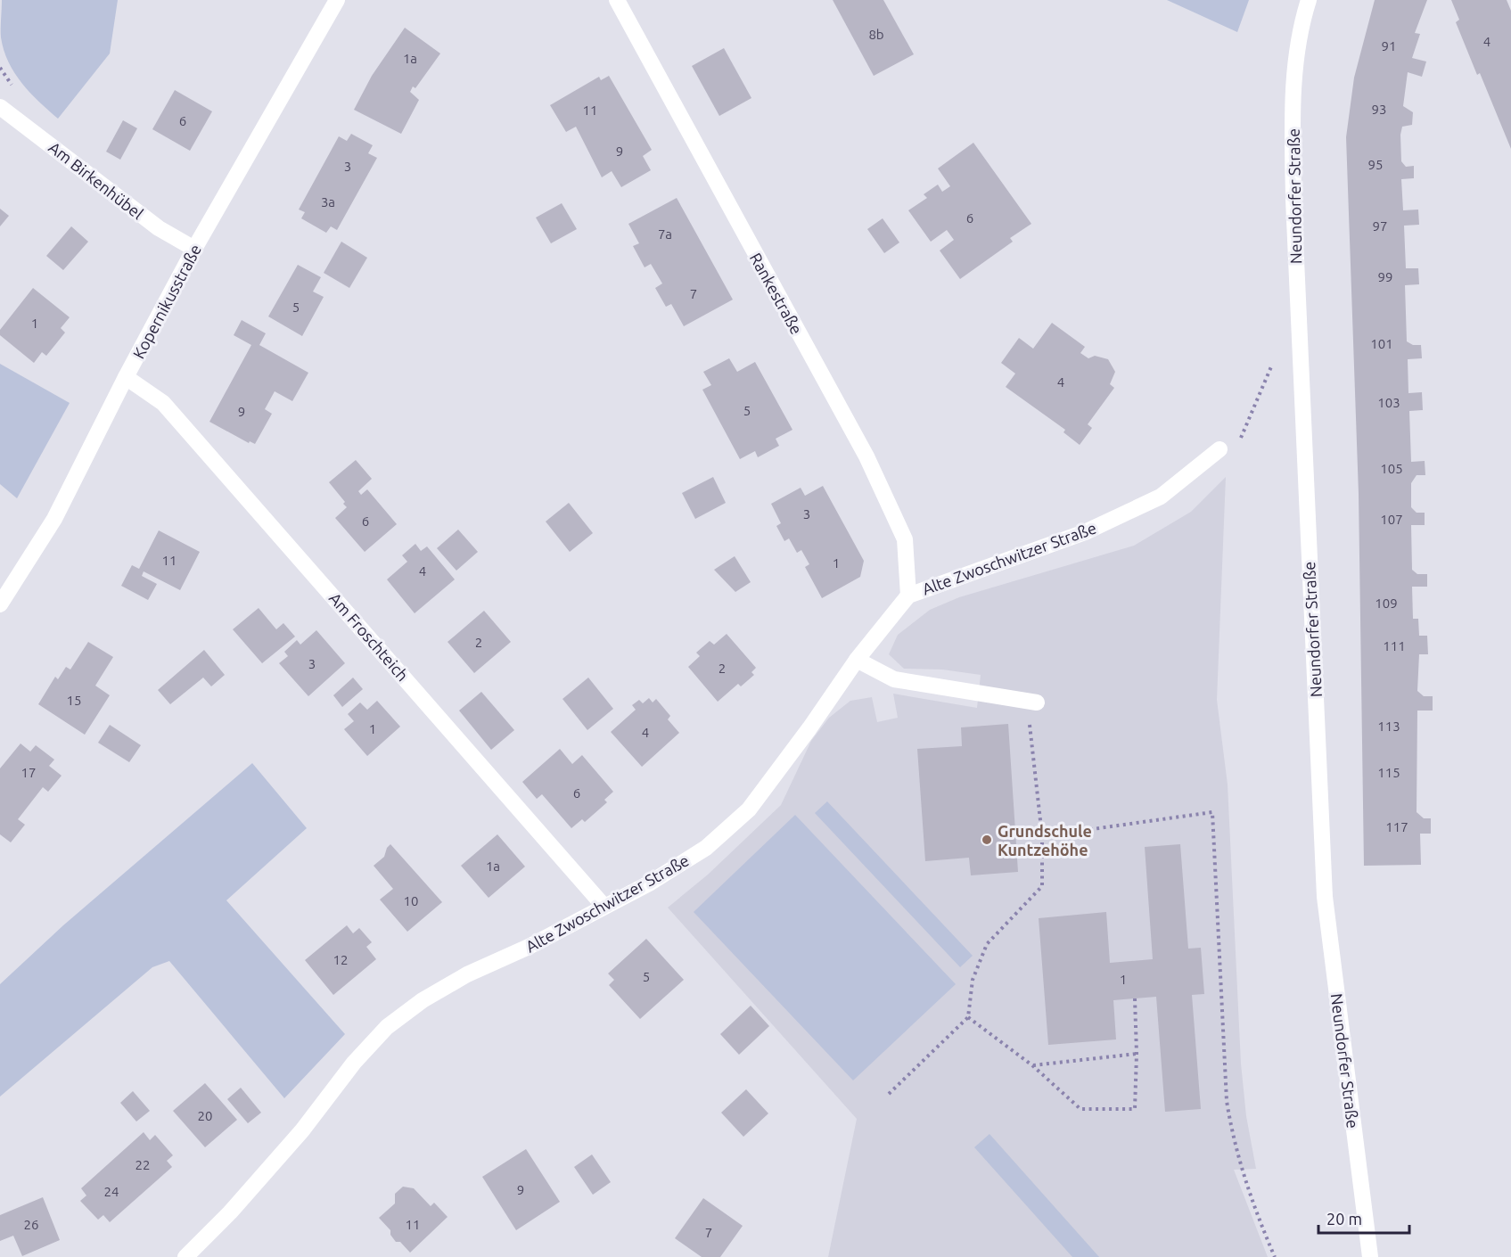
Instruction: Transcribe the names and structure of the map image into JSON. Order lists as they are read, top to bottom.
{
  "streets": {
    "street": [
      "Am Birkenhübel",
      "Neundorfer Straße",
      "Rankestraße",
      "Kopernikusstraße",
      "Alte Zwoschwitzer Straße",
      "Am Froschteich"
    ]
  },
  "crossings": [
    ["Am Birkenhübel", "Kopernikusstraße"],
    ["Rankestraße", "Alte Zwoschwitzer Straße"],
    ["Kopernikusstraße", "Am Froschteich"],
    ["Alte Zwoschwitzer Straße", "Am Froschteich"]
  ],
  "places": ["Grundschule Kuntzehöhe"],
  "house_numbers": [
    "8b",
    "4",
    "91",
    "1a",
    "93",
    "11",
    "6",
    "9",
    "95",
    "3",
    "3a",
    "6",
    "97",
    "7a",
    "99",
    "7",
    "5",
    "1",
    "101",
    "4",
    "103",
    "5",
    "9",
    "105",
    "3",
    "107",
    "6",
    "11",
    "1",
    "4",
    "109",
    "2",
    "111",
    "3",
    "2",
    "15",
    "113",
    "1",
    "4",
    "17",
    "115",
    "6",
    "117",
    "1a",
    "10",
    "12",
    "5",
    "1",
    "20",
    "22",
    "9",
    "24",
    "26",
    "11",
    "7"
  ],
  "scale_bar": "20 m"
}
